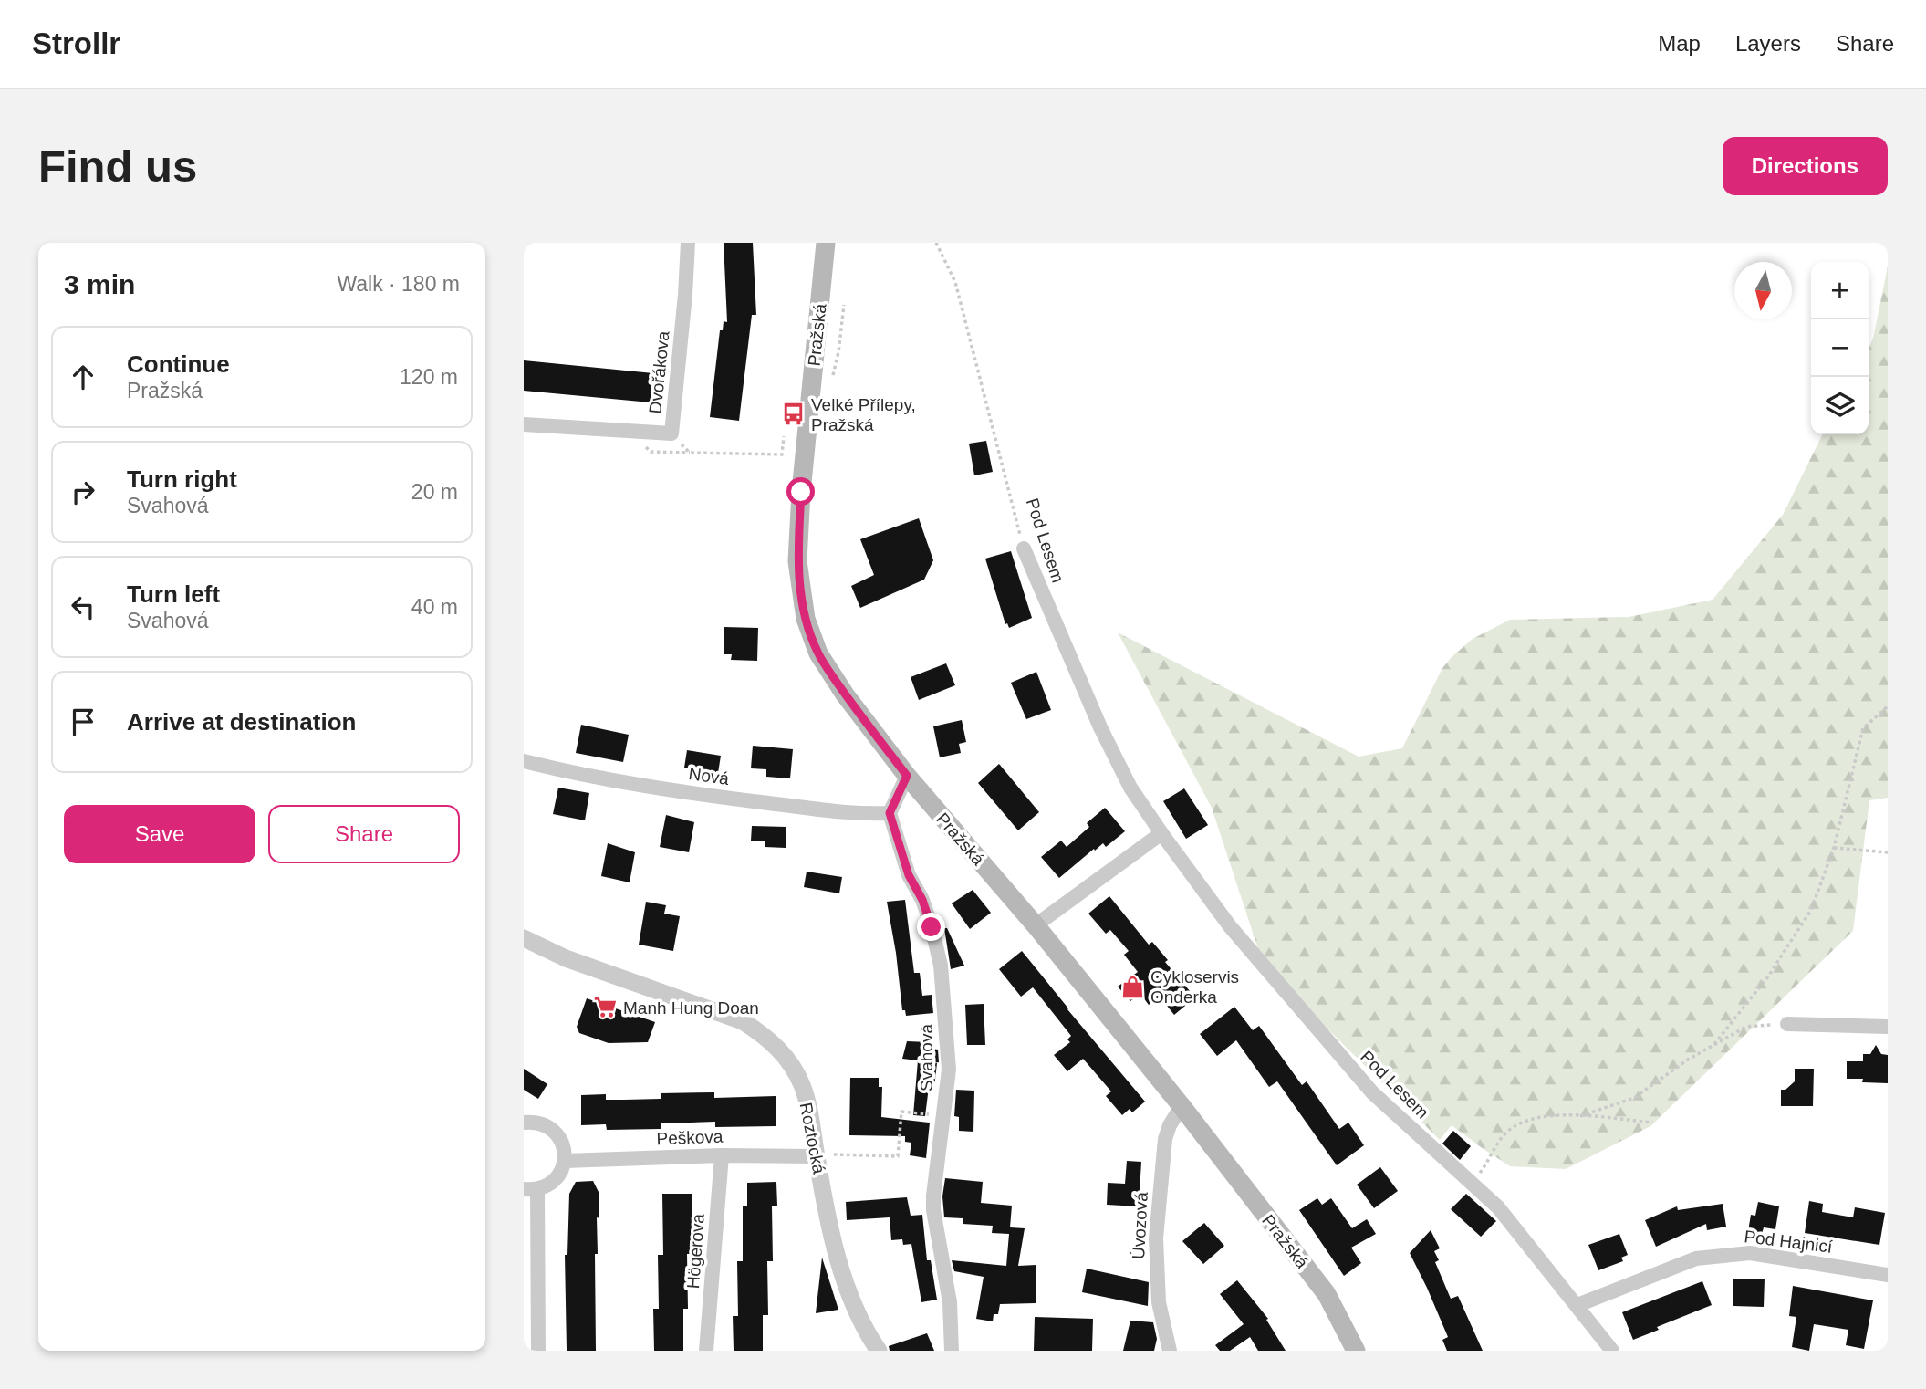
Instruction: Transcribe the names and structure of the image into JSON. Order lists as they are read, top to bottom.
{
  "streets": {
    "main road": ["Pražská"],
    "street": [
      "Dvořákova",
      "Pod Lesem",
      "Nová",
      "Svahová",
      "Peškova",
      "Roztocká",
      "Úvozová",
      "Pod Hajnicí",
      "Högerova"
    ]
  },
  "crossings": [
    ["Pražská", "Úvozová"],
    ["Pod Lesem", "Pod Hajnicí"],
    ["Nová", "Svahová"],
    ["Peškova", "Roztocká"],
    ["Peškova", "Högerova"]
  ],
  "places": {
    "bus stop": ["Velké Přílepy, Pražská"],
    "shop": ["Cykloservis Onderka"],
    "supermarket": ["Manh Hung Doan"]
  },
  "north": "bottom",
  "page": {
    "header": "Strollr",
    "nav": ["Map", "Layers", "Share"],
    "buttons": [
      "Directions",
      ["Save", "Share"]
    ],
    "title": "Find us",
    "heading": ["3 min", "Walk · 180 m"],
    "map_buttons": ["+", "−"],
    "list": [
      ["Continue", "Pražská", "120 m"],
      ["Turn right", "Svahová", "20 m"],
      ["Turn left", "Svahová", "40 m"],
      "Arrive at destination"
    ]
  }
}
